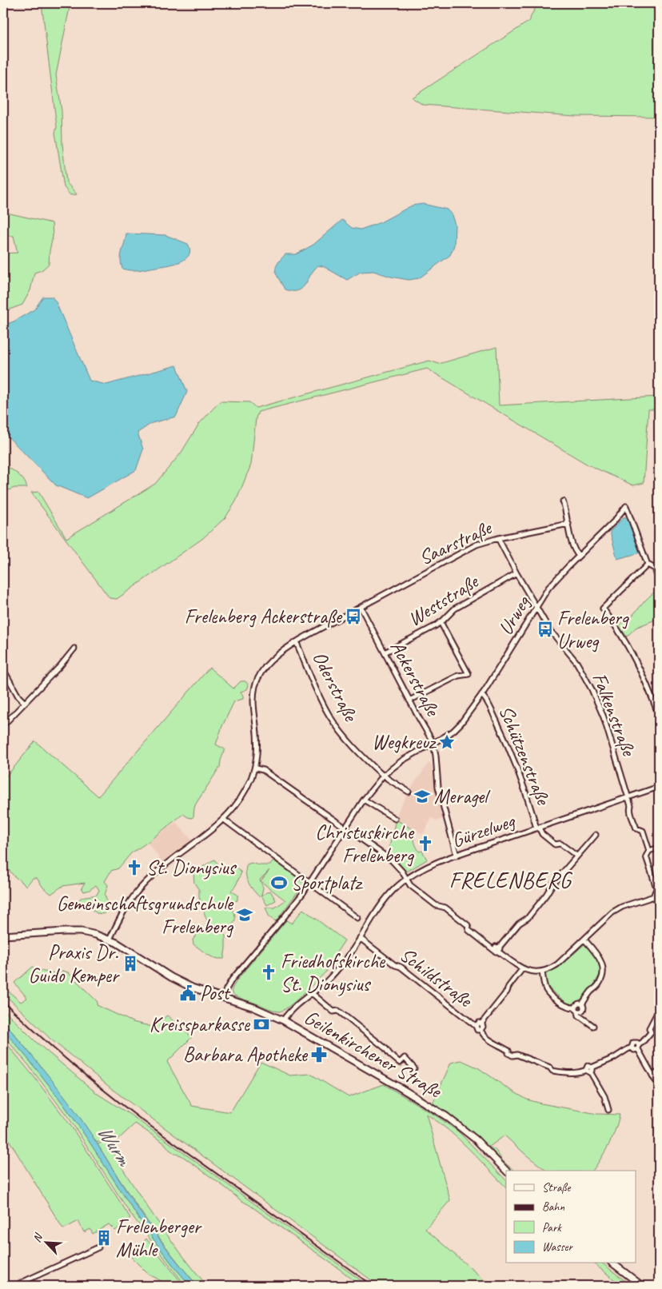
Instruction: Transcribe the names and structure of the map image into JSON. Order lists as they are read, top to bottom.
{
  "streets": {
    "main road": ["Geilenkirchener Straße"],
    "street": [
      "Saarstraße",
      "Weststraße",
      "Urweg",
      "Ackerstraße",
      "Oderstraße",
      "Falkenstraße",
      "Schützenstraße",
      "Gürzelweg",
      "Schildstraße"
    ]
  },
  "crossings": [
    ["Saarstraße", "Ackerstraße"],
    ["Saarstraße", "Oderstraße"],
    ["Saarstraße", "Falkenstraße"],
    ["Weststraße", "Ackerstraße"],
    ["Weststraße", "Falkenstraße"],
    ["Urweg", "Ackerstraße"],
    ["Urweg", "Oderstraße"],
    ["Urweg", "Falkenstraße"],
    ["Urweg", "Schützenstraße"],
    ["Urweg", "Geilenkirchener Straße"],
    ["Falkenstraße", "Gürzelweg"],
    ["Schützenstraße", "Gürzelweg"],
    ["Gürzelweg", "Schildstraße"],
    ["Gürzelweg", "Geilenkirchener Straße"]
  ],
  "districts": ["FRELENBERG"],
  "water": ["Wurm"],
  "places": {
    "bus stop": ["Frelenberg Ackerstraße", "Frelenberg Urweg"],
    "place": ["Wegkreuz"],
    "school or university": ["Meragel", "Gemeinschaftsgrundschule Frelenberg"],
    "church": ["Christuskirche Frelenberg", "St. Dionysius", "Friedhofskirche St. Dionysius"],
    "sports": ["Sportplatz"],
    "building": ["Praxis Dr. Guido Kemper", "Frelenberger Mühle"],
    "public building": ["Post"],
    "bank": ["Kreissparkasse"],
    "pharmacy": ["Barbara Apotheke"]
  },
  "legend": [
    "Straße",
    "Bahn",
    "Park",
    "Wasser"
  ],
  "north": "top left"
}
